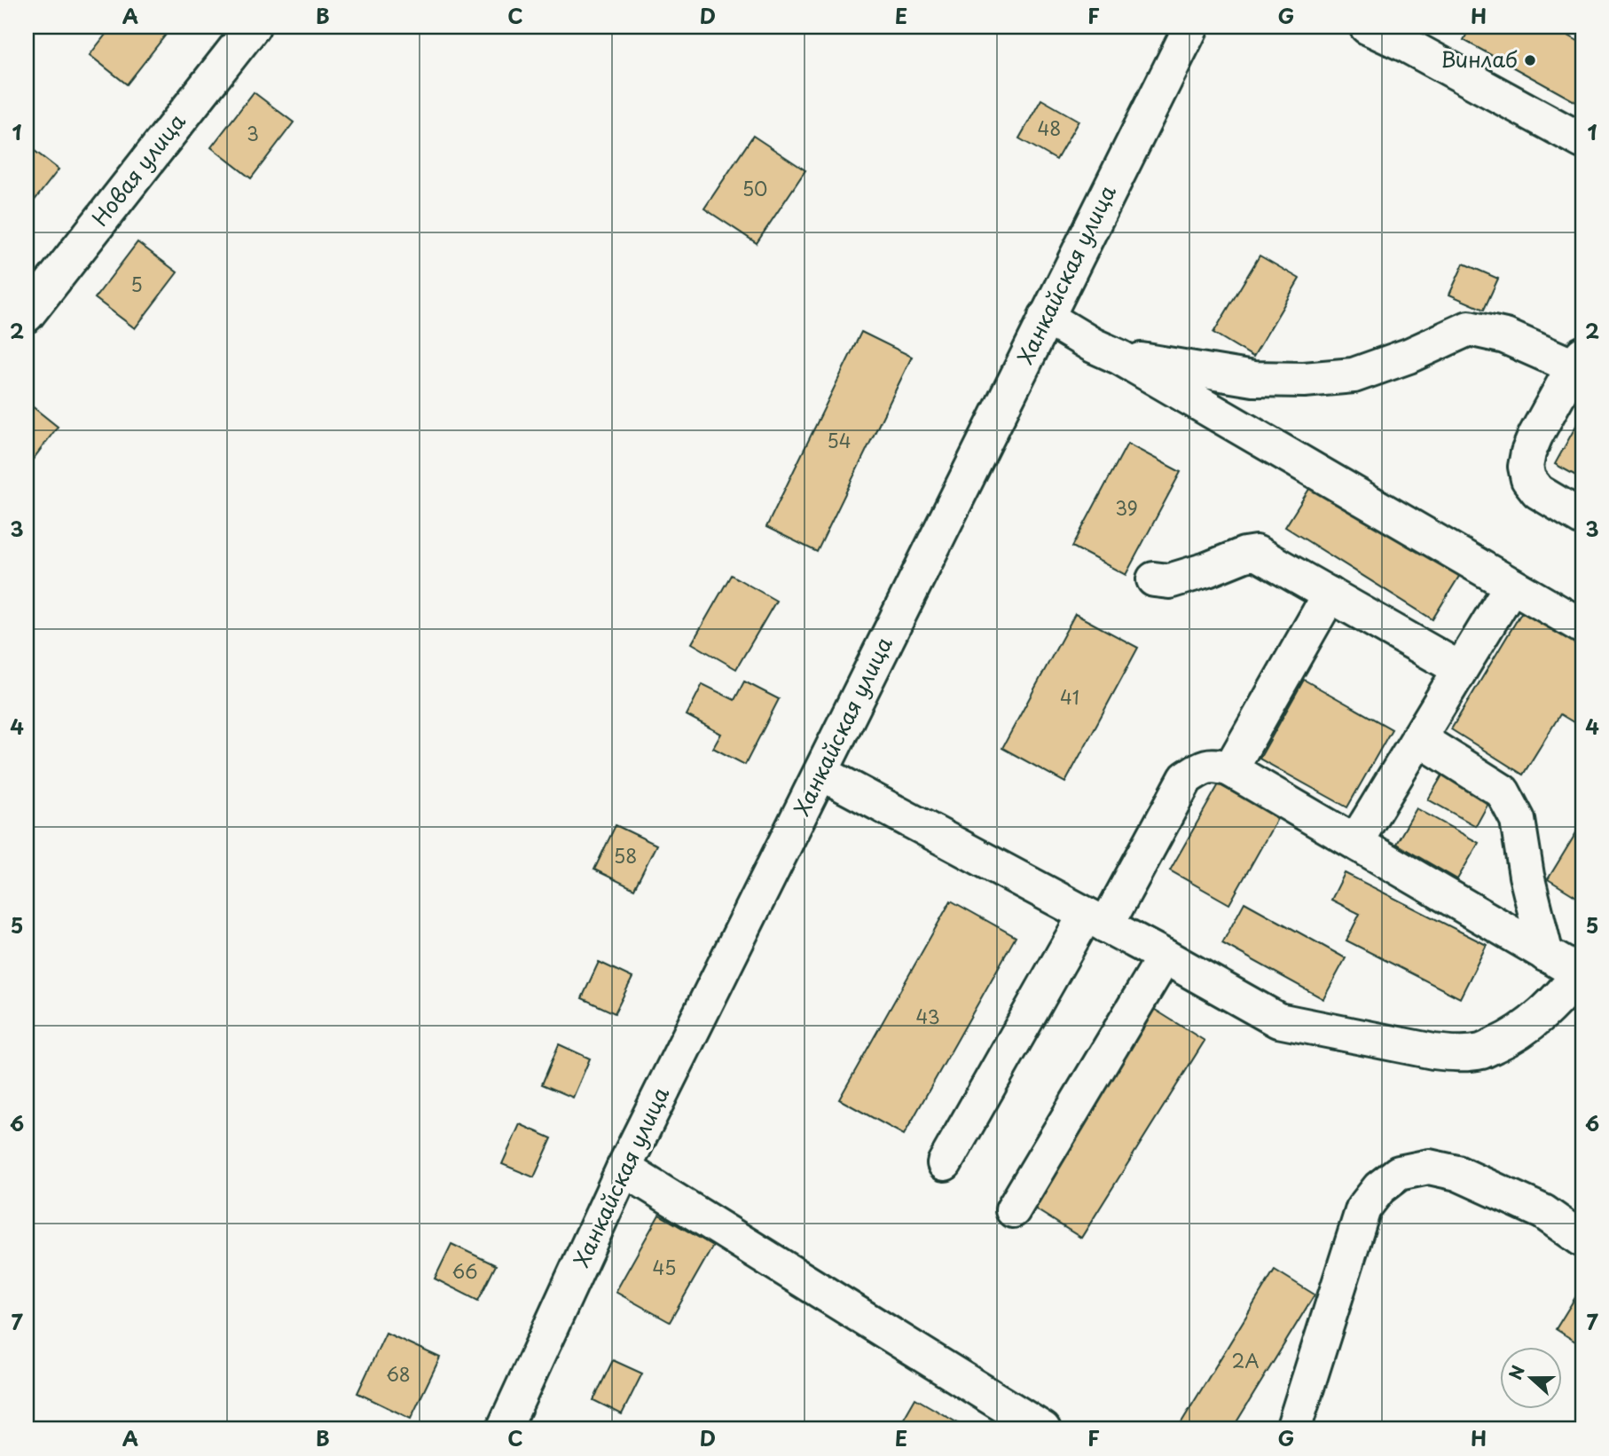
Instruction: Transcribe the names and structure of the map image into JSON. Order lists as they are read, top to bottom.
{
  "streets": {
    "street": ["Новая улица", "Ханкайская улица"]
  },
  "places": ["Винлаб"],
  "house_numbers": [
    "48",
    "3",
    "50",
    "5",
    "54",
    "39",
    "41",
    "58",
    "43",
    "45",
    "66",
    "2А",
    "68"
  ],
  "north": "left",
  "grid": {
    "columns": [
      "A",
      "B",
      "C",
      "D",
      "E",
      "F",
      "G",
      "H"
    ],
    "rows": [
      "1",
      "2",
      "3",
      "4",
      "5",
      "6",
      "7"
    ]
  }
}
